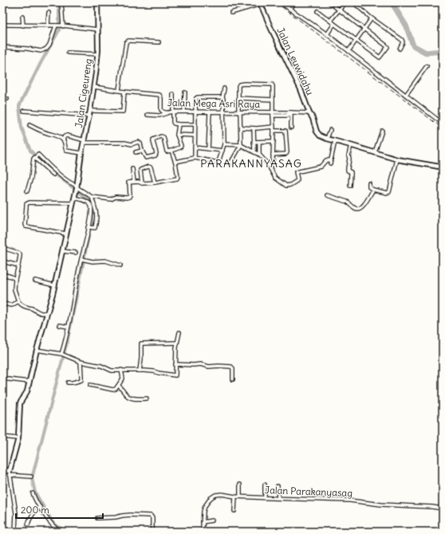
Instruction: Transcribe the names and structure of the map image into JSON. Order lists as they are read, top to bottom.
{
  "streets": {
    "street": [
      "Jalan Leuwidahu",
      "Jalan Cigeureng",
      "Jalan Mega Asri Raya",
      "Jalan Parakanyasag"
    ]
  },
  "crossings": [
    ["Jalan Leuwidahu", "Jalan Mega Asri Raya"],
    ["Jalan Cigeureng", "Jalan Mega Asri Raya"]
  ],
  "districts": ["PARAKANNYASAG"],
  "scale_bar": "200 m"
}
